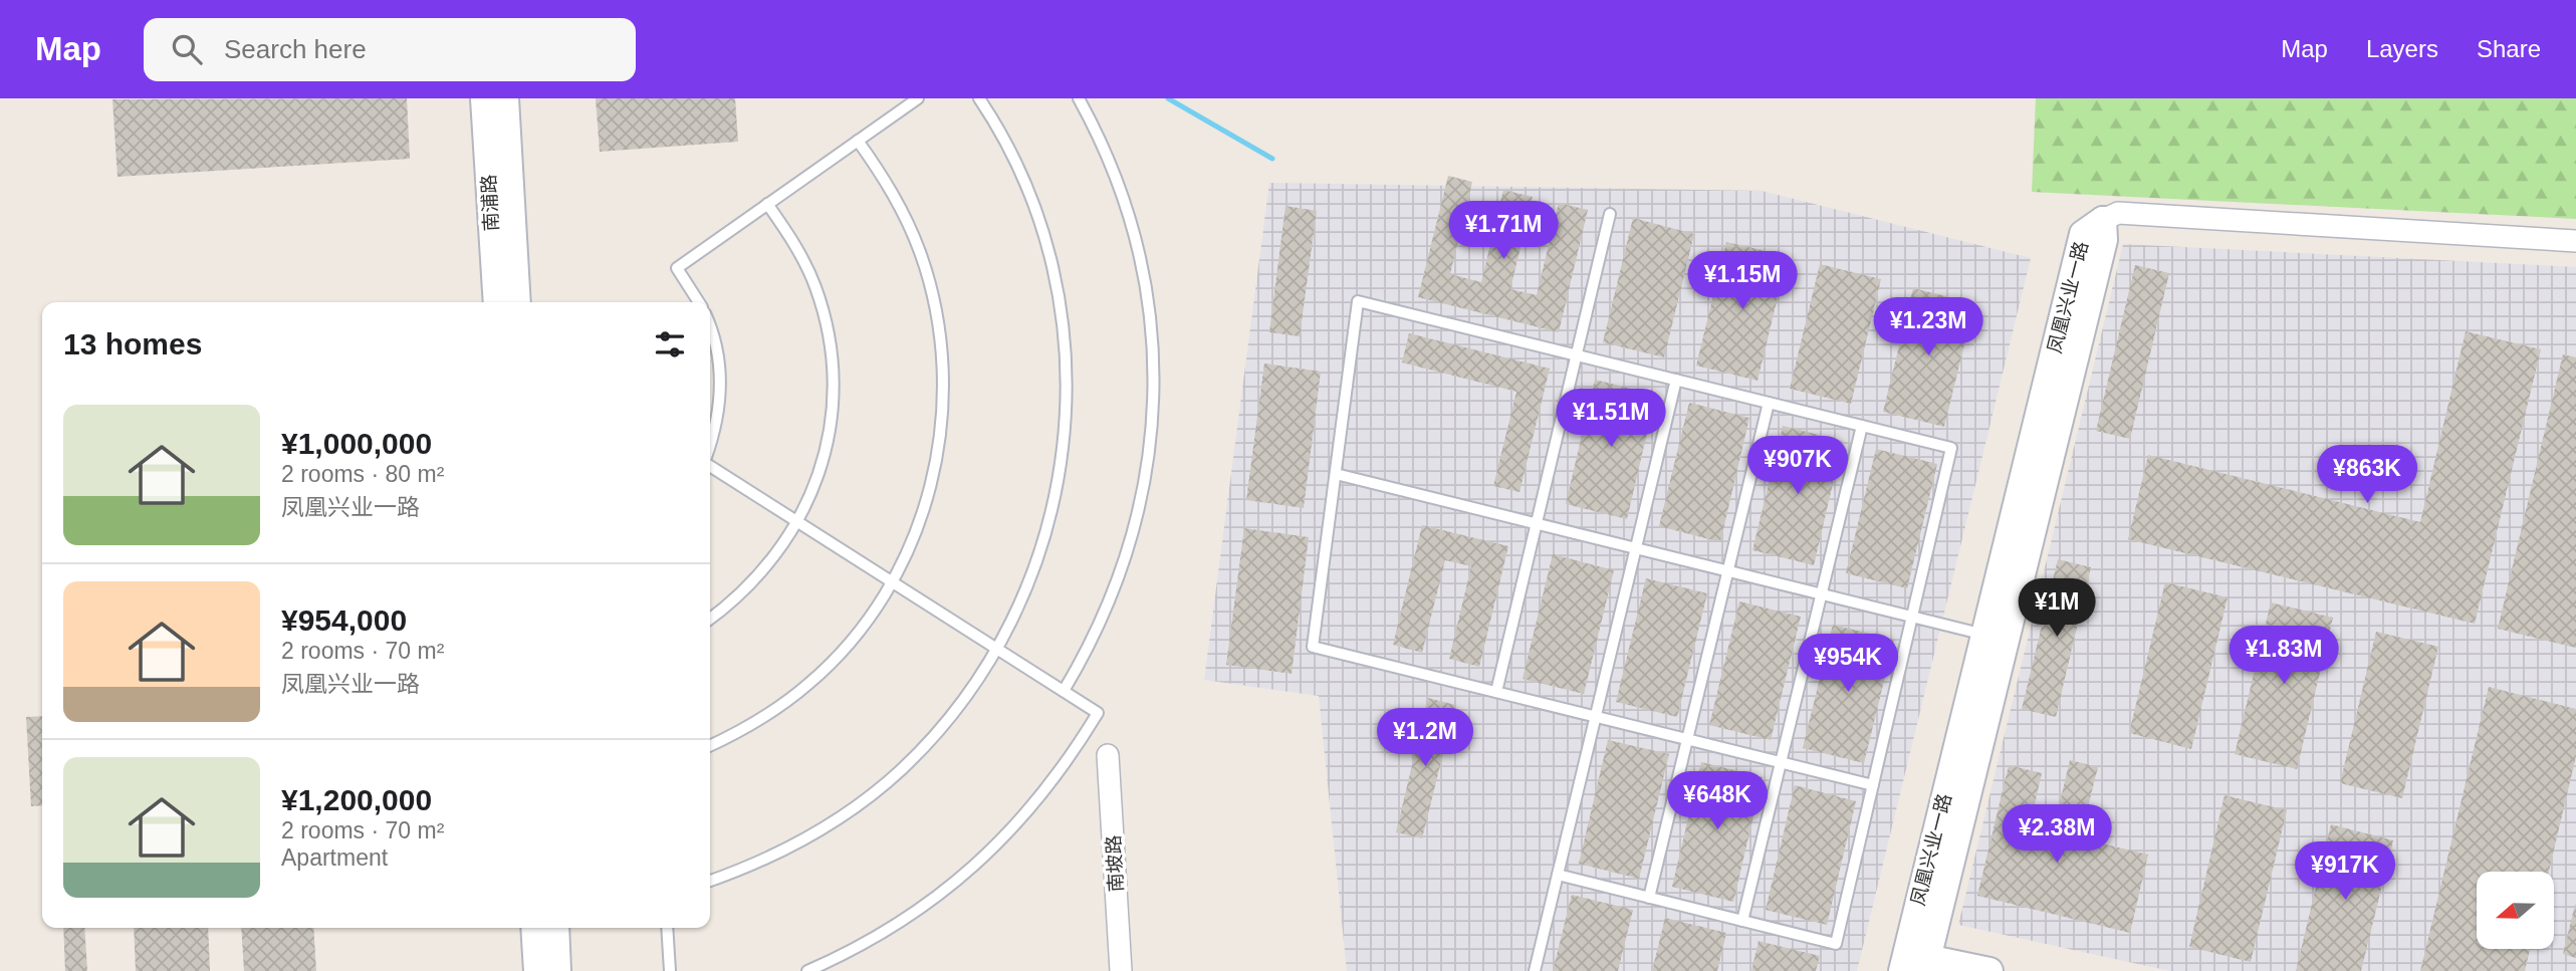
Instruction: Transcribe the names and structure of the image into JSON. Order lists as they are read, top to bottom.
{
  "streets": {
    "street": ["南浦路", "凤凰兴业一路", "南坡路"]
  },
  "north": "left",
  "page": {
    "header": "Map",
    "search": "Search here",
    "nav": ["Map", "Layers", "Share"],
    "price": [
      "¥1.71M",
      "¥1.15M",
      "¥1.23M",
      "¥1.51M",
      "¥907K",
      "¥863K",
      "¥1M",
      "¥1.83M",
      "¥954K",
      "¥1.2M",
      "¥648K",
      "¥2.38M",
      "¥917K"
    ],
    "heading": "13 homes",
    "list": [
      {
        "name": "¥1,000,000",
        "note": "2 rooms · 80 m² · 凤凰兴业一路"
      },
      {
        "name": "¥954,000",
        "note": "2 rooms · 70 m² · 凤凰兴业一路"
      },
      {
        "name": "¥1,200,000",
        "note": "2 rooms · 70 m² · Apartment"
      }
    ]
  }
}
